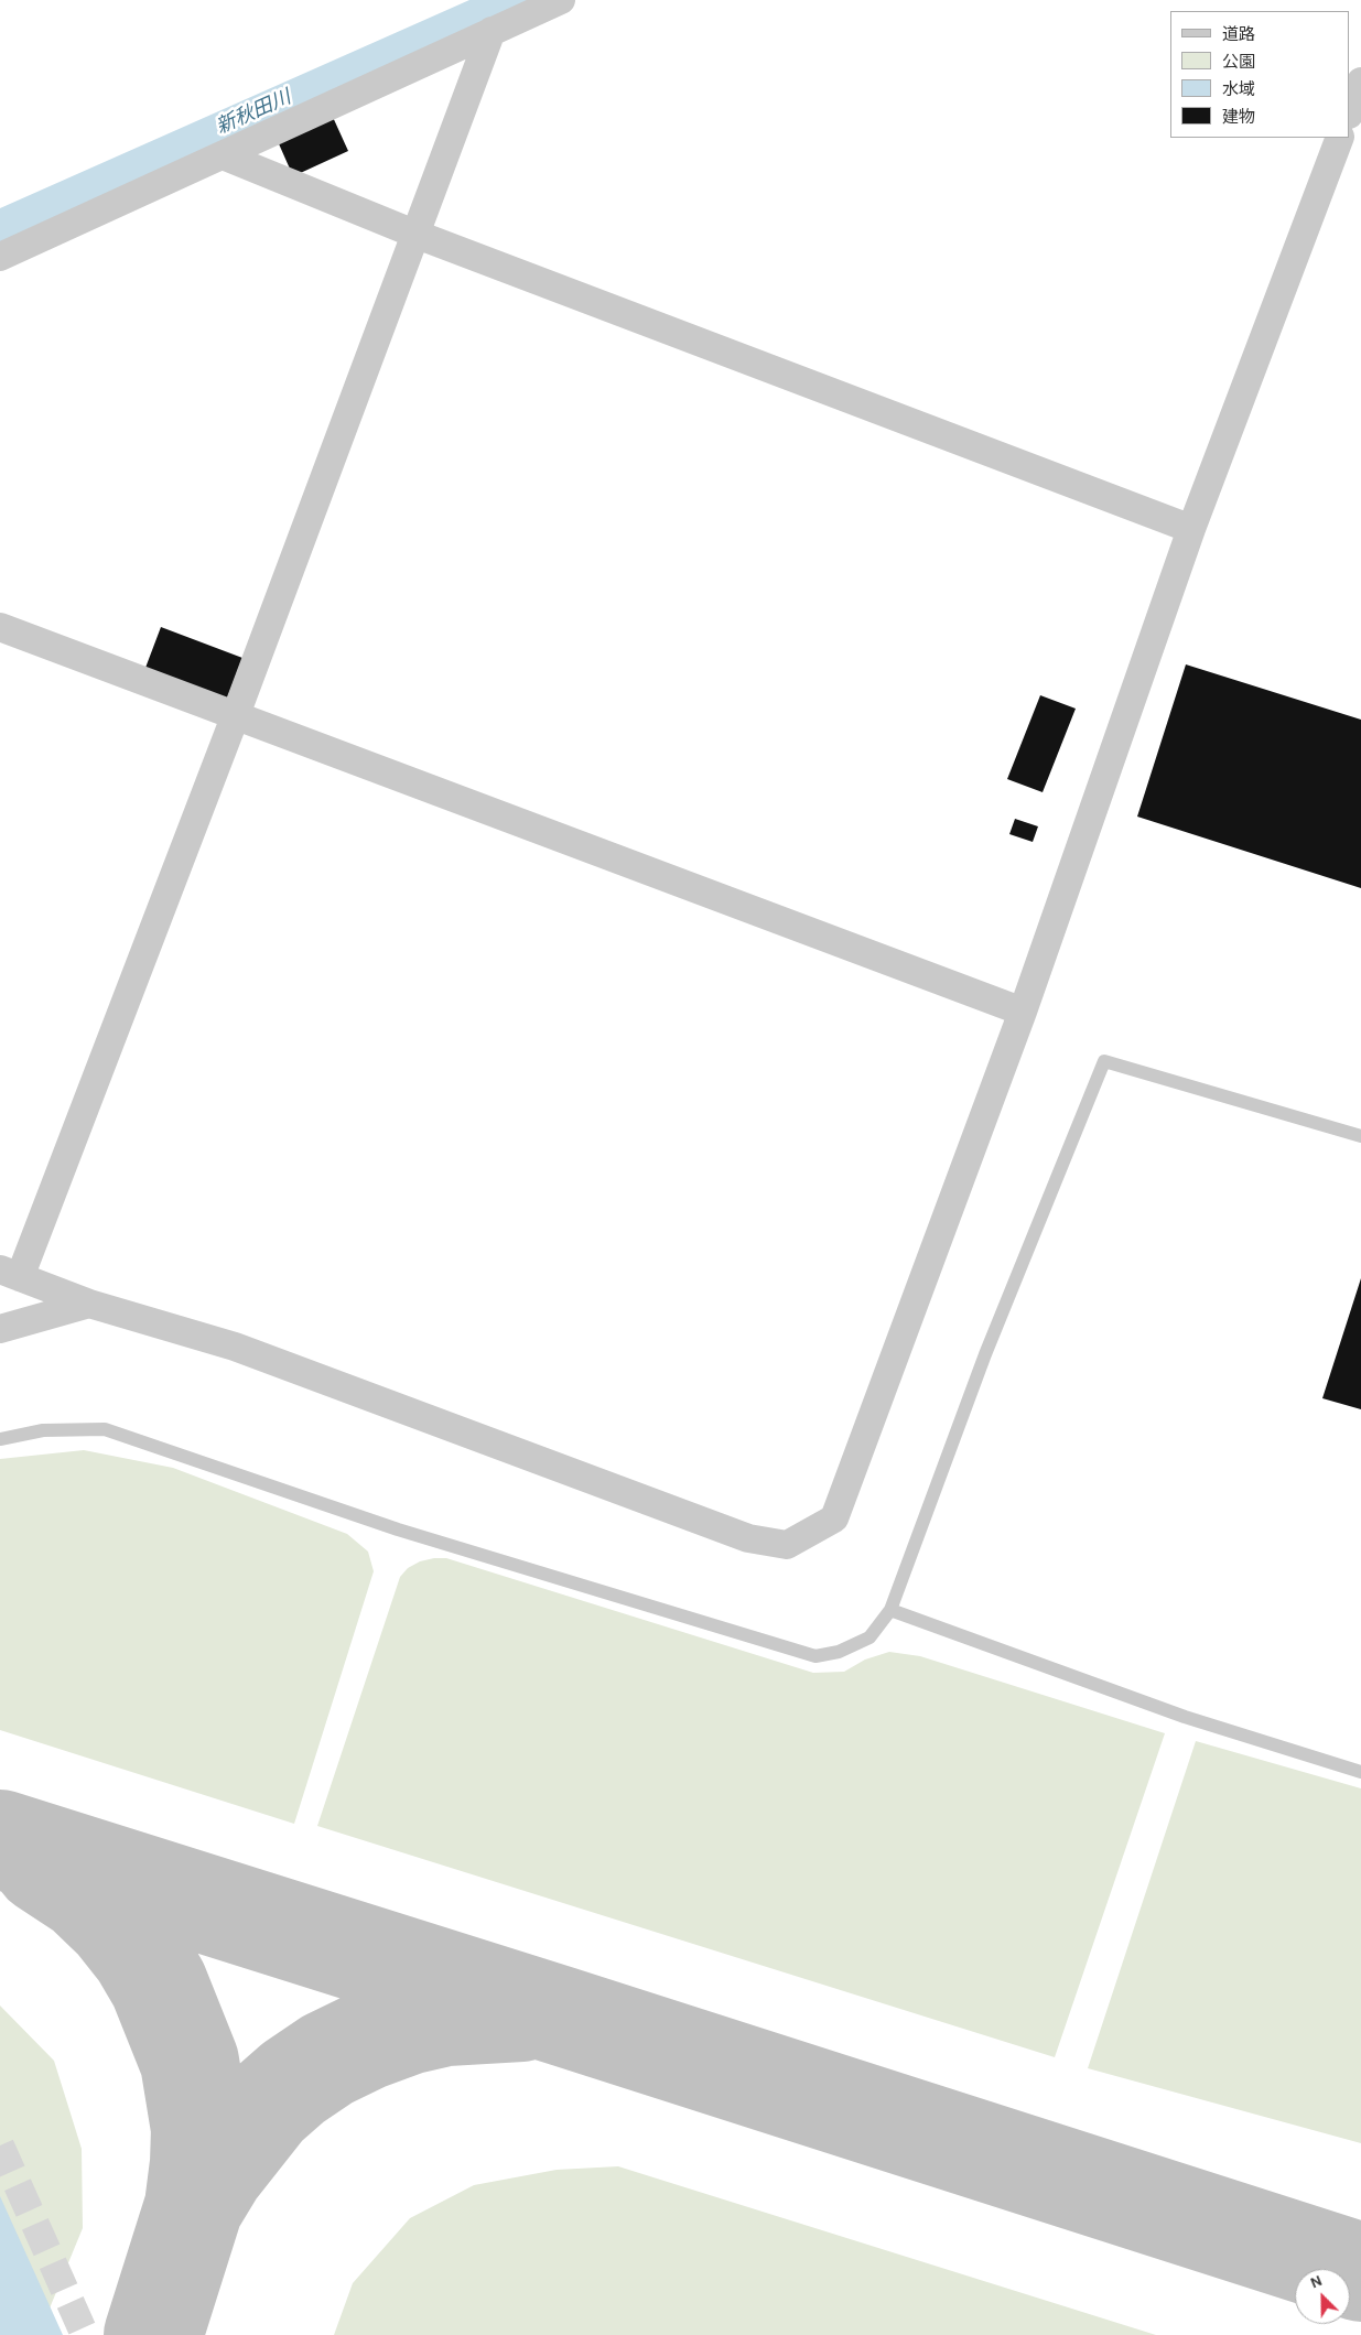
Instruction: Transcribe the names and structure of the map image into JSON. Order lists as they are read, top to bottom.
{
  "water": ["新秋田川"],
  "legend": [
    "道路",
    "公園",
    "水域",
    "建物"
  ],
  "north": "top left"
}
